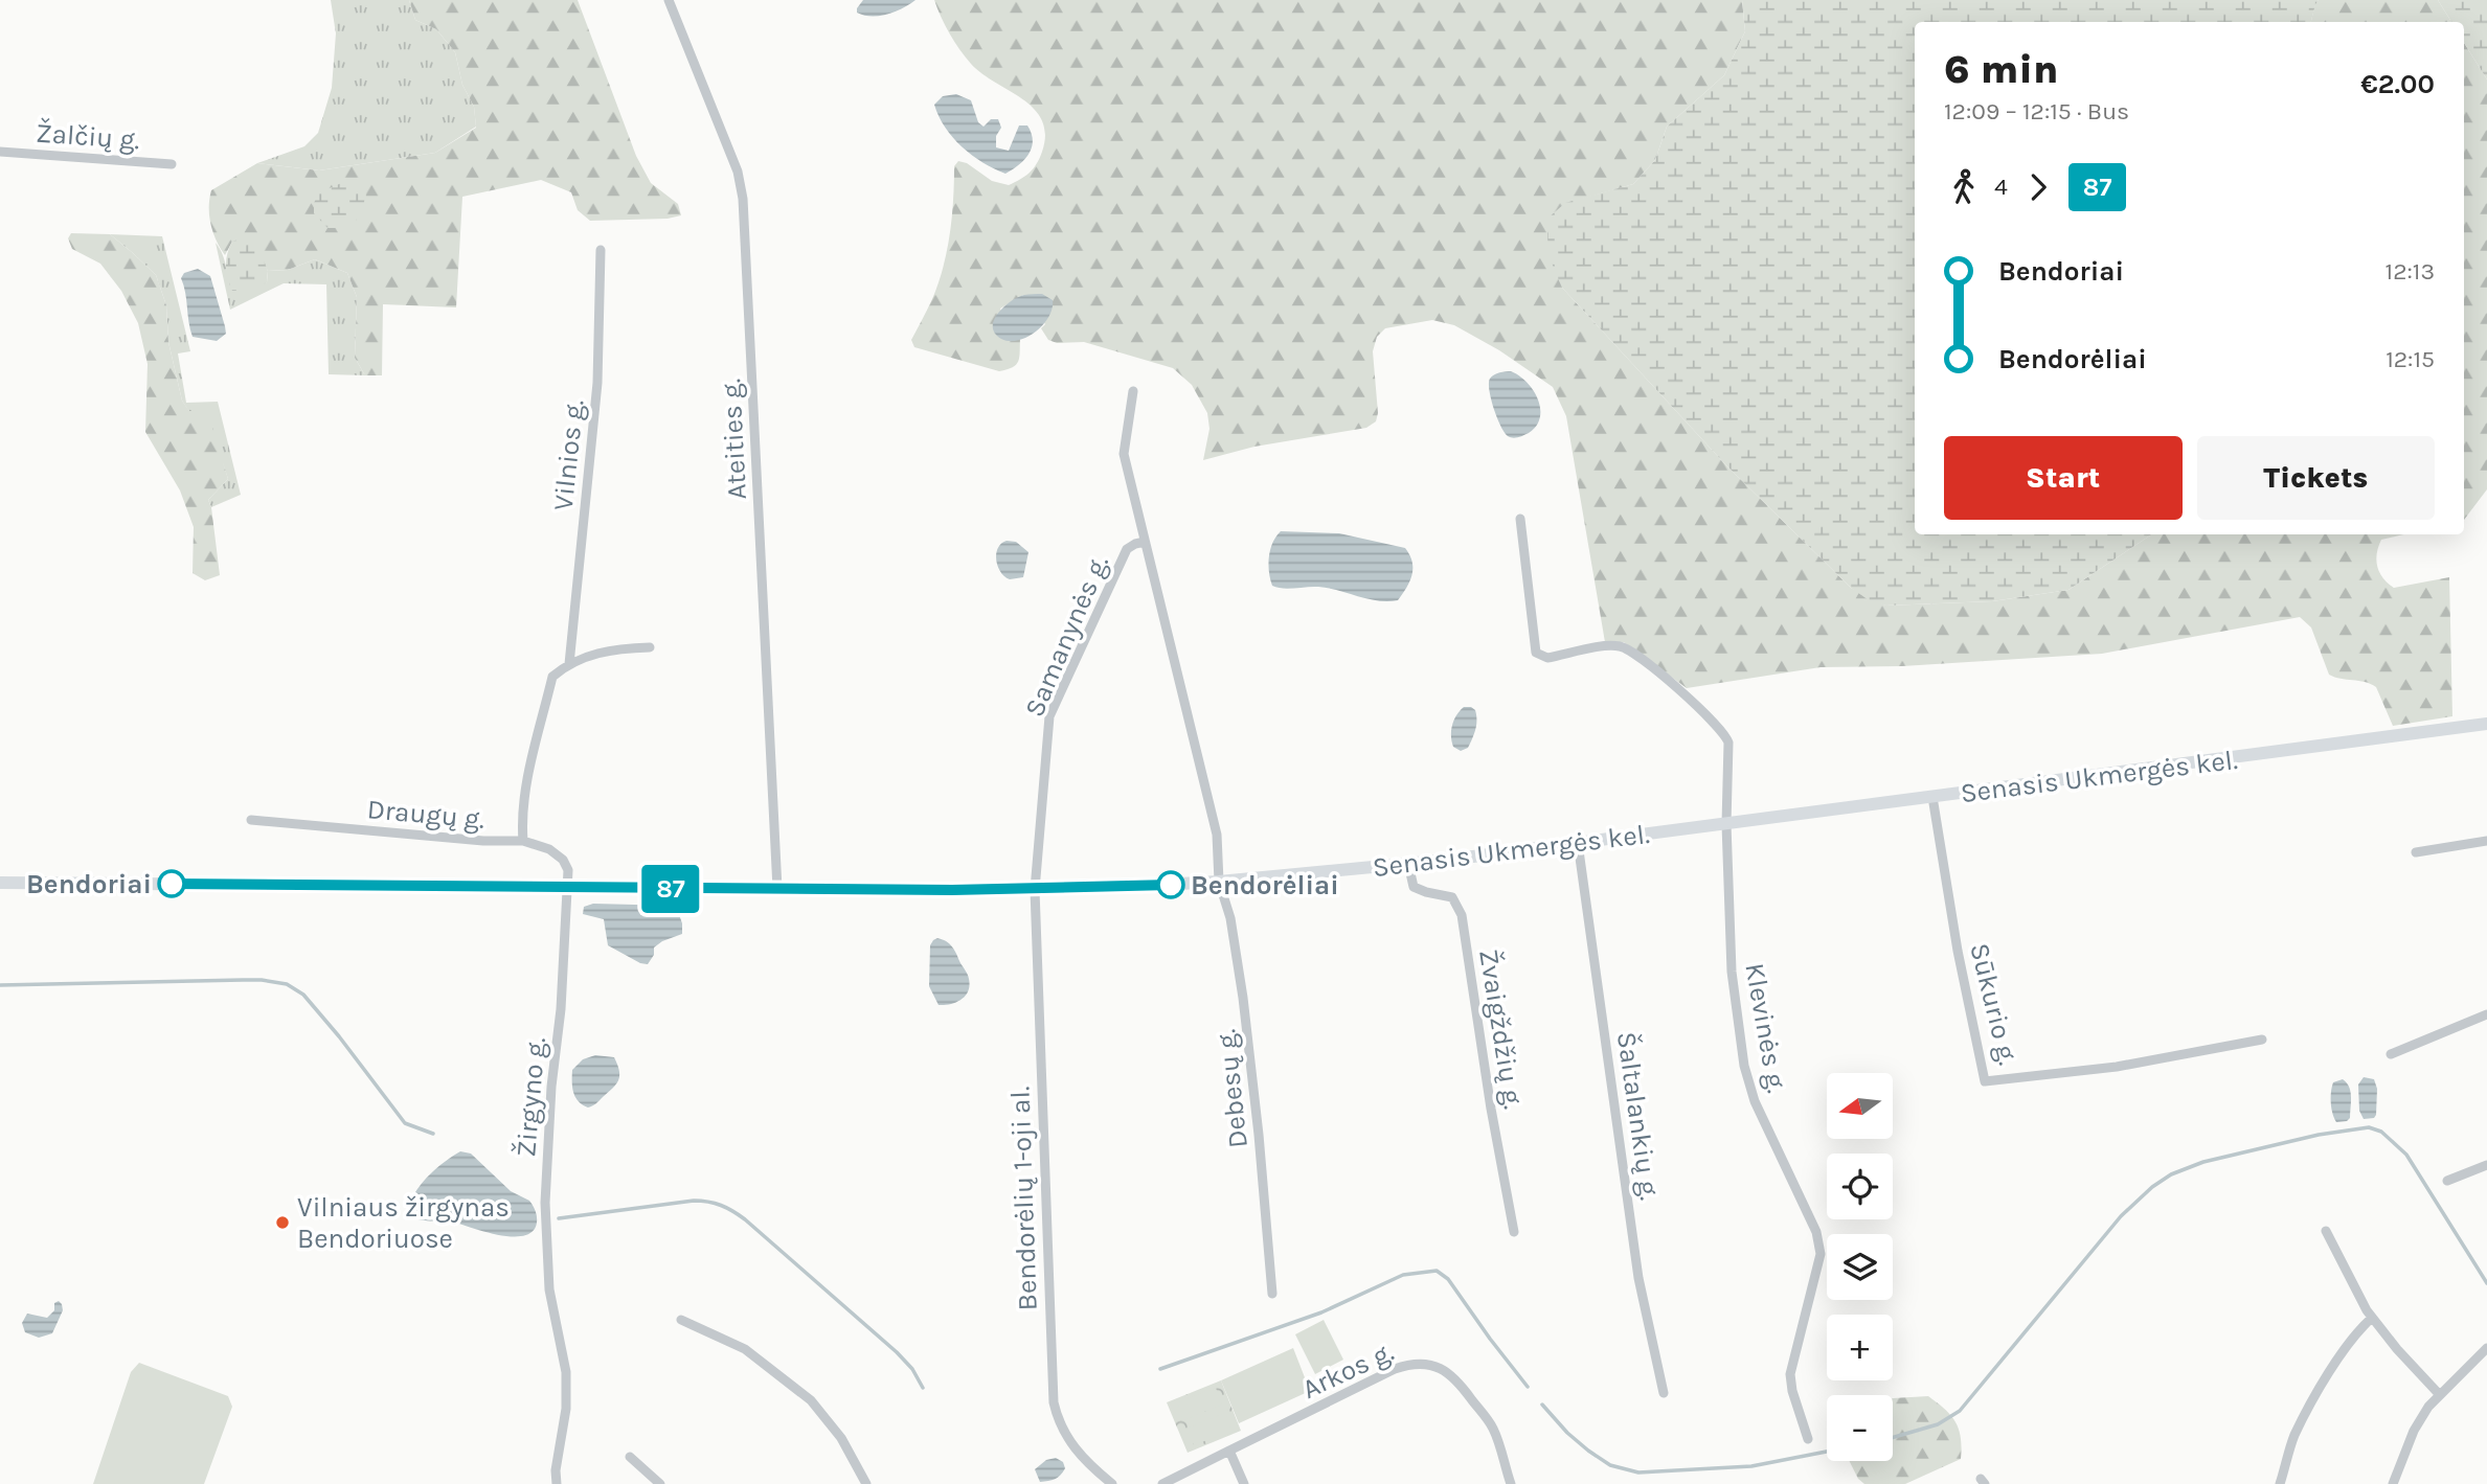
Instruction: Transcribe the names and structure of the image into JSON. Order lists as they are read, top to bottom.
{
  "streets": {
    "main road": ["Senasis Ukmergės kel."],
    "street": [
      "Žalčių g.",
      "Ateities g.",
      "Vilnios g.",
      "Samanynės g.",
      "Draugų g.",
      "Sūkurio g.",
      "Klevinės g.",
      "Žvaigždžių g.",
      "Debesų g.",
      "Žirgyno g.",
      "Šaltalankių g.",
      "Bendorėlių 1-oji al.",
      "Arkos g."
    ]
  },
  "crossings": [
    ["Ateities g.", "Senasis Ukmergės kel."],
    ["Samanynės g.", "Senasis Ukmergės kel."],
    ["Samanynės g.", "Debesų g."],
    ["Samanynės g.", "Bendorėlių 1-oji al."],
    ["Senasis Ukmergės kel.", "Draugų g."],
    ["Senasis Ukmergės kel.", "Sūkurio g."],
    ["Senasis Ukmergės kel.", "Klevinės g."],
    ["Senasis Ukmergės kel.", "Žvaigždžių g."],
    ["Senasis Ukmergės kel.", "Debesų g."],
    ["Senasis Ukmergės kel.", "Žirgyno g."],
    ["Senasis Ukmergės kel.", "Šaltalankių g."],
    ["Senasis Ukmergės kel.", "Bendorėlių 1-oji al."],
    ["Draugų g.", "Žirgyno g."]
  ],
  "places": ["Bendoriai", "Bendorėliai", "Vilniaus žirgynas Bendoriuose"],
  "lines": ["bus line 87"],
  "north": "left",
  "page": {
    "on_map": "87",
    "heading": ["6 min", "12:09 – 12:15 · Bus", "€2.00"],
    "legs": ["4", "87"],
    "list": [
      {
        "name": "Bendoriai",
        "value": "12:13"
      },
      {
        "name": "Bendorėliai",
        "value": "12:15"
      }
    ],
    "buttons": ["Start", "Tickets"],
    "map_buttons": ["+", "−"]
  }
}
